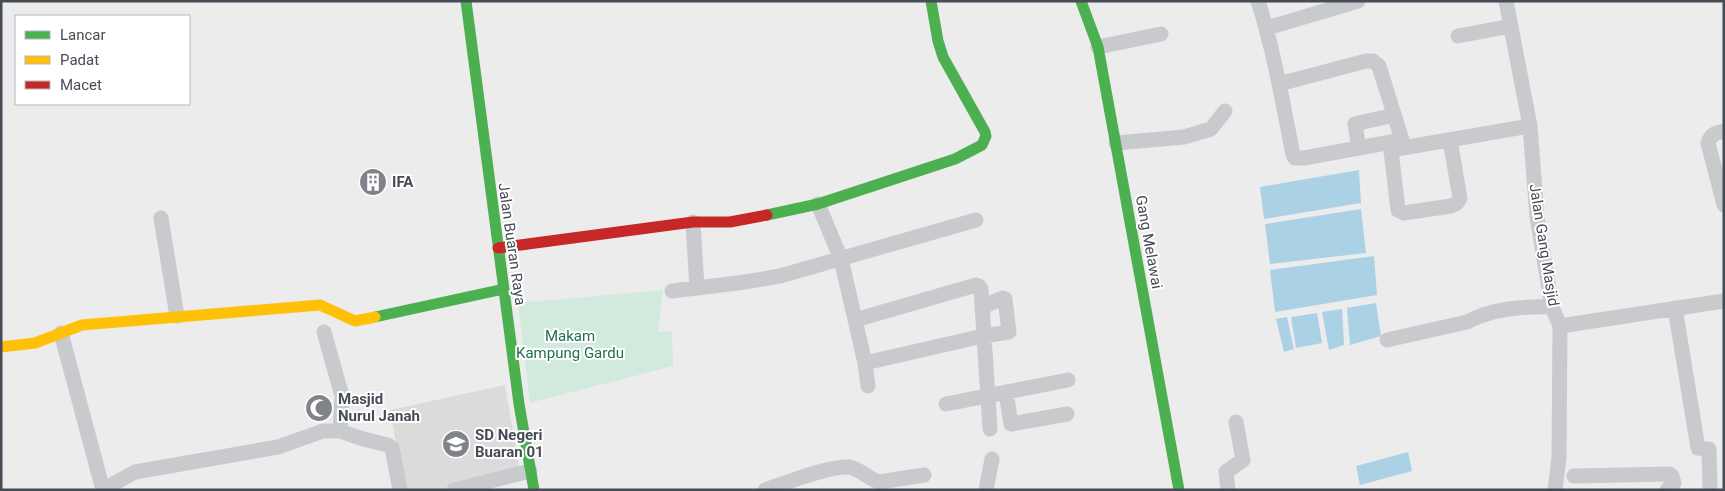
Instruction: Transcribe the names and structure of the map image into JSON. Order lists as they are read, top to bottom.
{
  "streets": {
    "street": ["Gang Melawai", "Jalan Buaran Raya", "Jalan Gang Masjid"]
  },
  "parks": ["Makam Kampung Gardu"],
  "places": {
    "building": ["IFA"],
    "mosque": ["Masjid Nurul Janah"],
    "school or university": ["SD Negeri Buaran 01"]
  },
  "legend": ["Lancar", "Padat", "Macet"]
}
